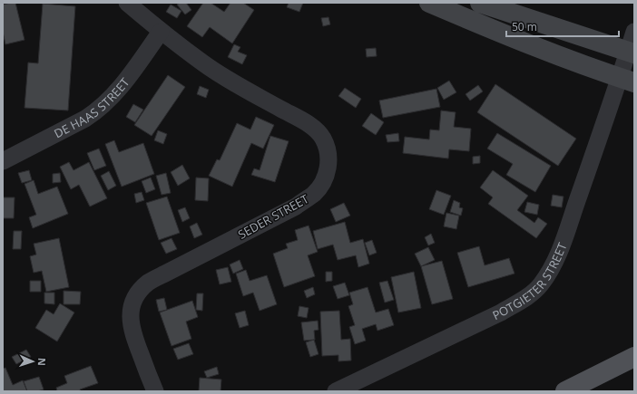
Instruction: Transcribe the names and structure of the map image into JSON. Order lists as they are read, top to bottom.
{
  "streets": {
    "street": ["DE HAAS STREET", "SEDER STREET", "POTGIETER STREET"]
  },
  "crossings": [
    ["DE HAAS STREET", "SEDER STREET"]
  ],
  "scale_bar": "50 m",
  "north": "right"
}
